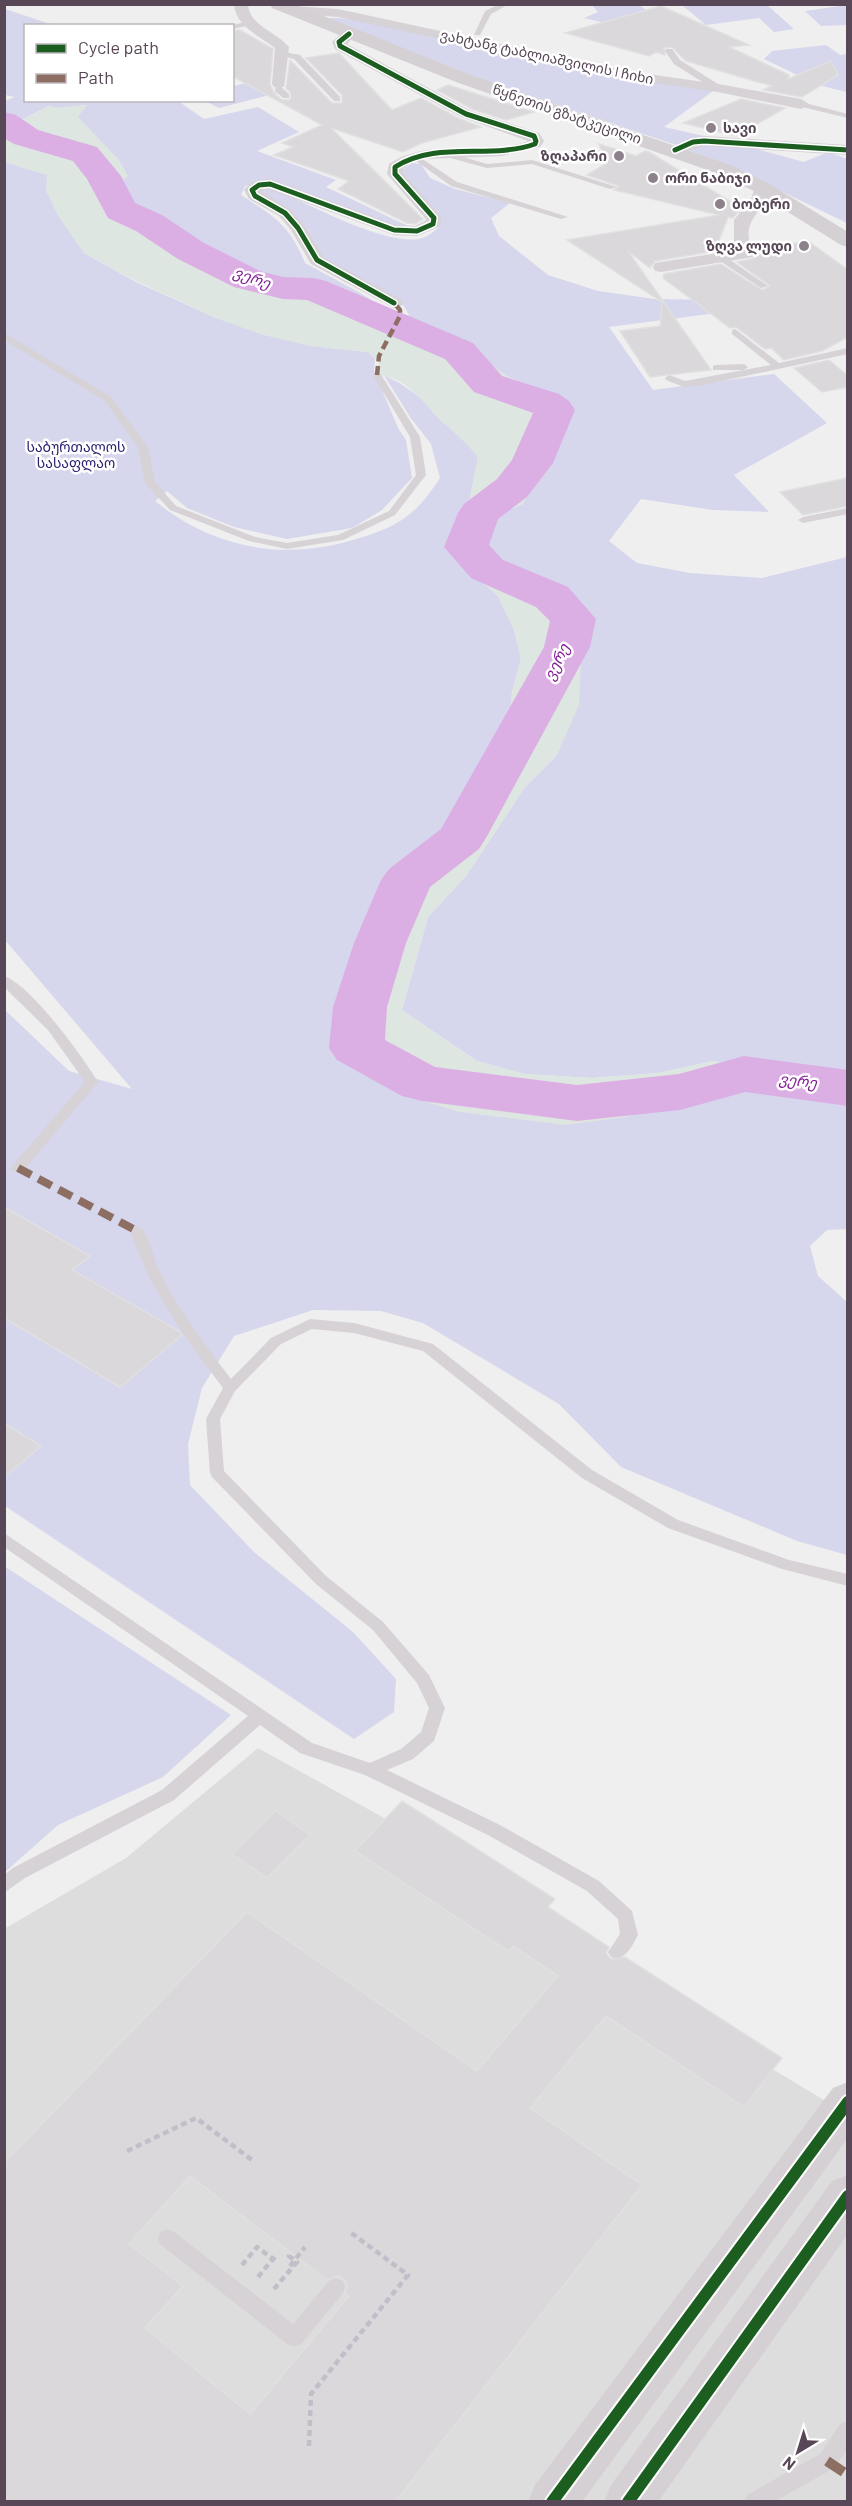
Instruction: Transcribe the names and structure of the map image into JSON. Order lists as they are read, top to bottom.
{
  "streets": {
    "main road": ["წყნეთის გზატკეცილი"],
    "street": ["ვახტანგ ტაბლიაშვილის I ჩიხი"]
  },
  "crossings": [
    ["ვახტანგ ტაბლიაშვილის I ჩიხი", "წყნეთის გზატკეცილი"]
  ],
  "water": ["ვერე"],
  "parks": ["საბურთალოს სასაფლაო"],
  "places": [
    "სავი",
    "ზღაპარი",
    "ორი ნაბიჯი",
    "ბობერი",
    "ზღვა ლუდი"
  ],
  "legend": ["Cycle path", "Path"],
  "north": "bottom left"
}
